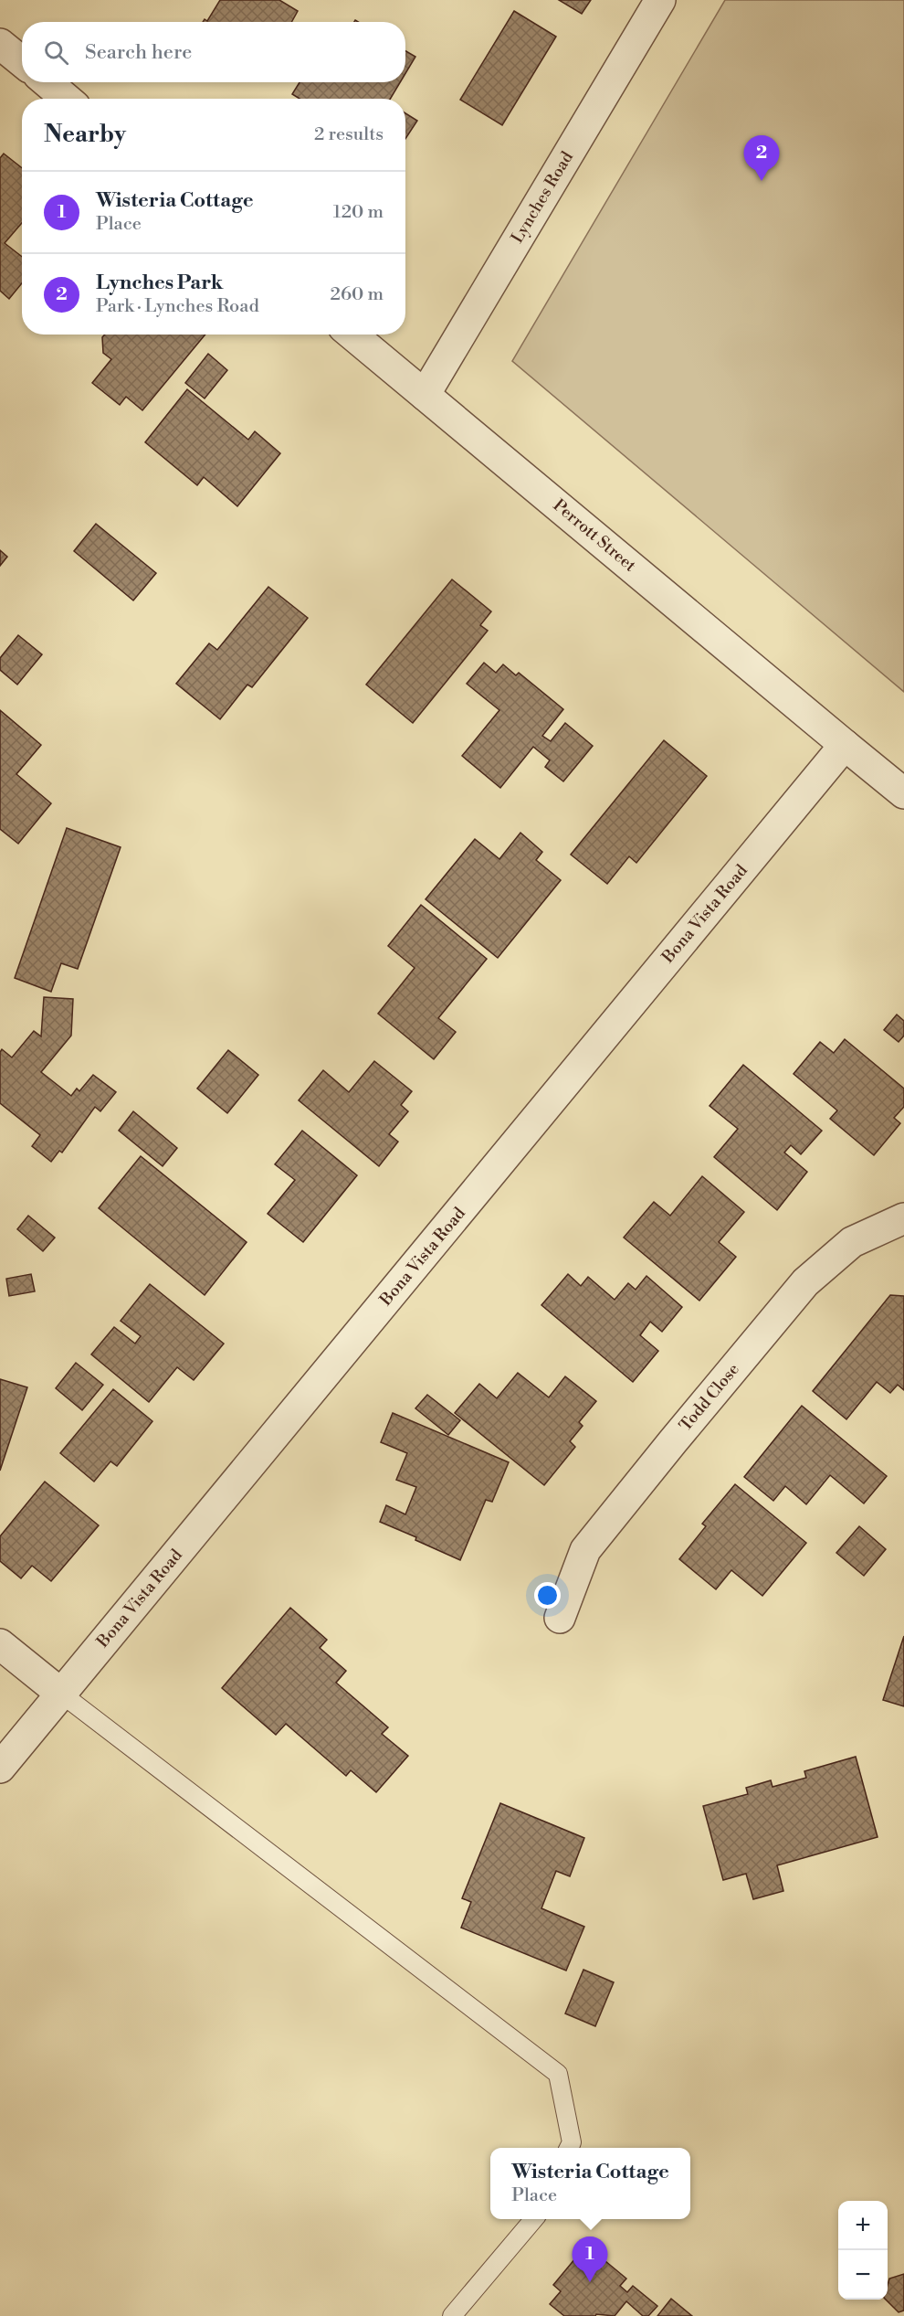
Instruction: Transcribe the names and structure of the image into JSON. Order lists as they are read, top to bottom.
{
  "streets": {
    "street": [
      "Lynches Road",
      "Perrott Street",
      "Bona Vista Road",
      "Todd Close"
    ]
  },
  "crossings": [
    ["Lynches Road", "Perrott Street"],
    ["Perrott Street", "Bona Vista Road"]
  ],
  "page": {
    "search": "Search here",
    "heading": ["Nearby", "2 results"],
    "pins": ["2", "1"],
    "list": [
      {
        "mark": "1",
        "name": "Wisteria Cottage",
        "note": "Place",
        "value": "120 m"
      },
      {
        "mark": "2",
        "name": "Lynches Park",
        "note": "Park · Lynches Road",
        "value": "260 m"
      }
    ],
    "popup": ["Wisteria Cottage", "Place"],
    "map_buttons": ["+", "−"]
  }
}
